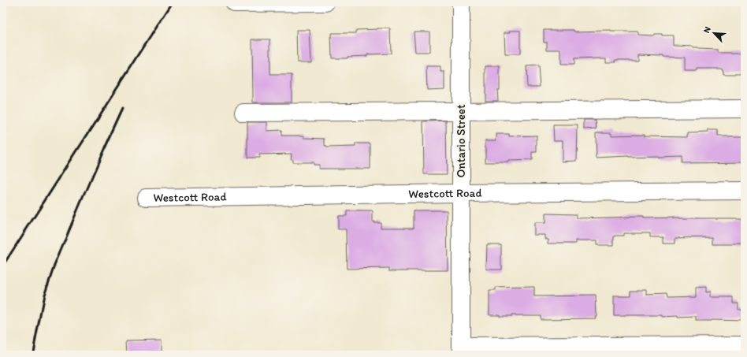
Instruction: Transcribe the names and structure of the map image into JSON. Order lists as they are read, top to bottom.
{
  "streets": {
    "street": ["Ontario Street", "Westcott Road"]
  },
  "crossings": [
    ["Ontario Street", "Westcott Road"]
  ],
  "north": "top left"
}
